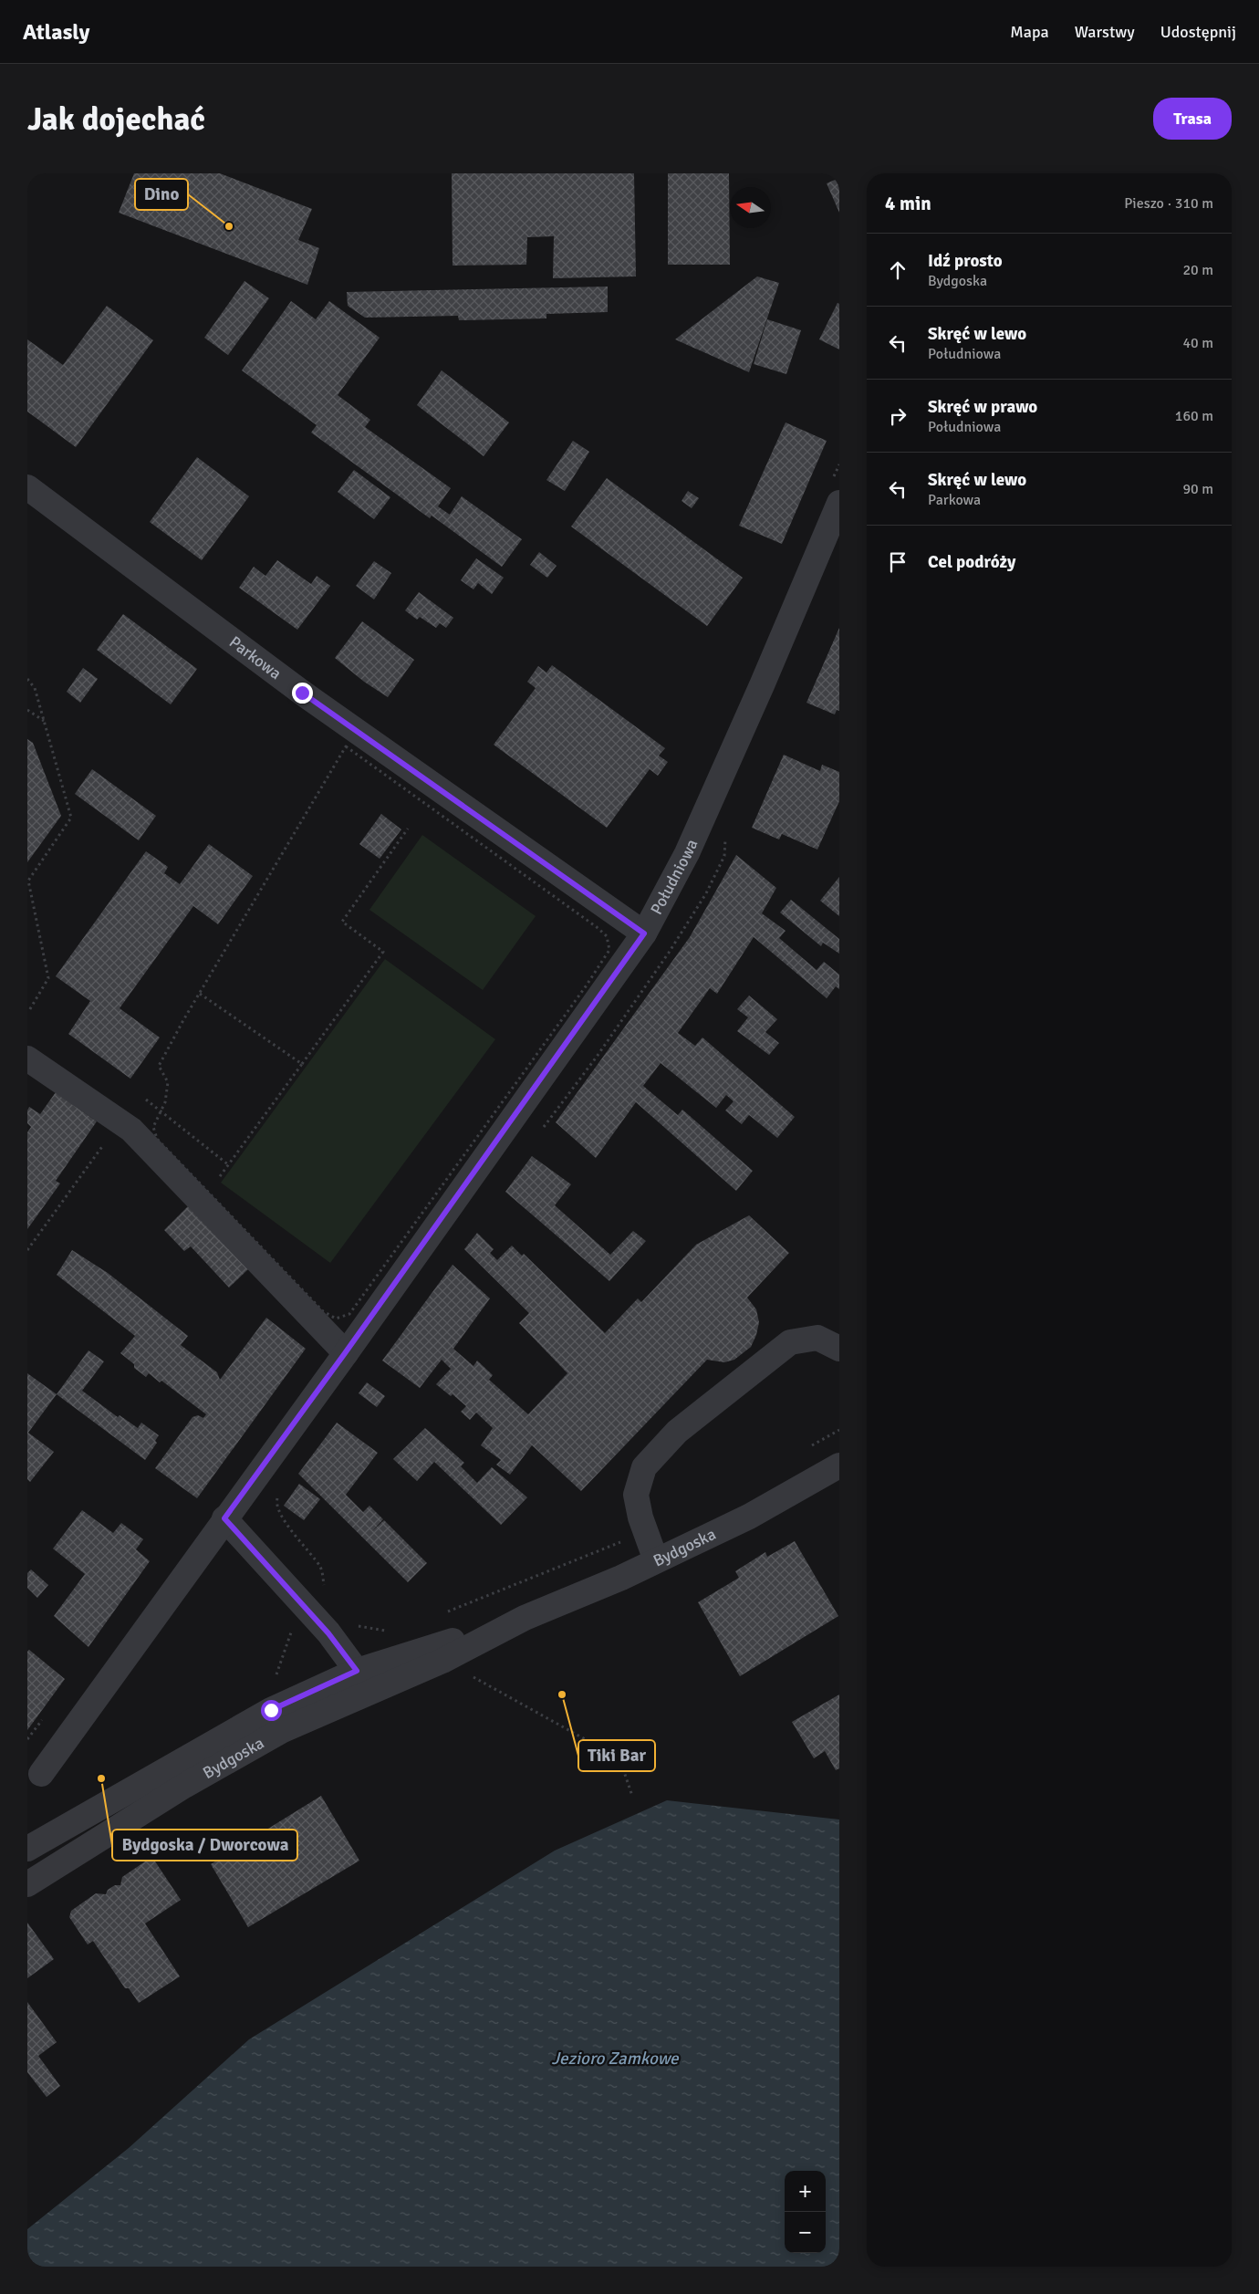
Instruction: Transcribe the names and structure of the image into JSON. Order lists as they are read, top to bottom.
{
  "streets": {
    "street": ["Parkowa", "Południowa", "Bydgoska"]
  },
  "crossings": [
    ["Parkowa", "Południowa"]
  ],
  "water": ["Jezioro Zamkowe"],
  "places": ["Dino", "Tiki Bar", "Bydgoska / Dworcowa"],
  "north": "left",
  "page": {
    "header": "Atlasly",
    "nav": ["Mapa", "Warstwy", "Udostępnij"],
    "buttons": "Trasa",
    "title": "Jak dojechać",
    "heading": ["4 min", "Pieszo · 310 m"],
    "list": [
      ["Idź prosto", "Bydgoska", "20 m"],
      ["Skręć w lewo", "Południowa", "40 m"],
      ["Skręć w prawo", "Południowa", "160 m"],
      ["Skręć w lewo", "Parkowa", "90 m"],
      "Cel podróży"
    ],
    "map_buttons": ["+", "−"]
  }
}
